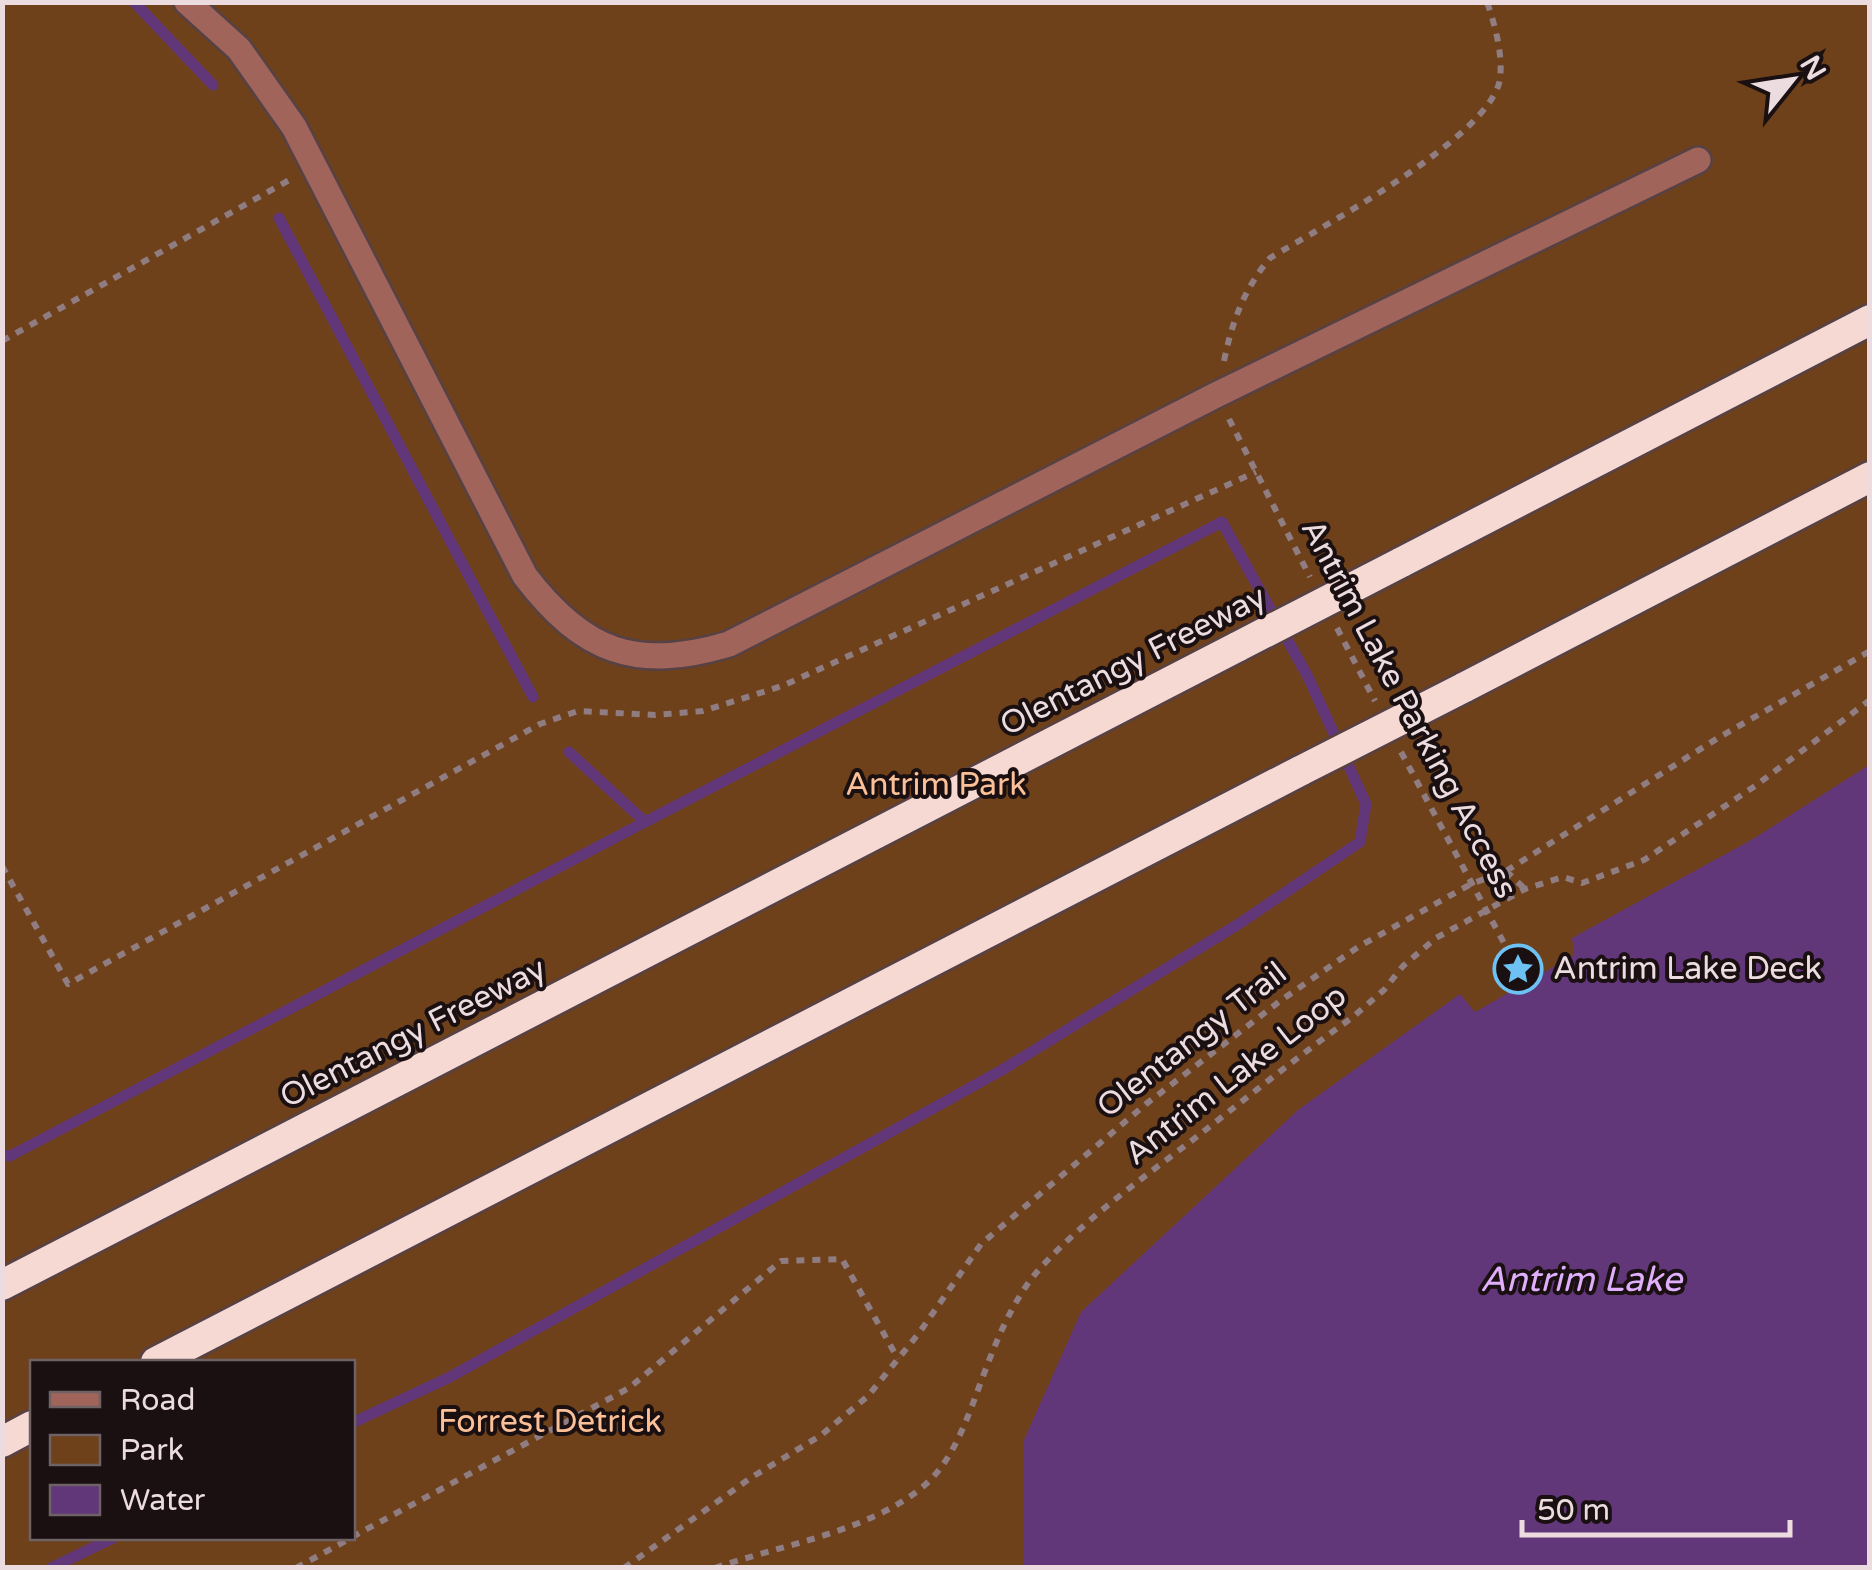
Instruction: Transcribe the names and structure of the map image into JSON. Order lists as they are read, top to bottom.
{
  "streets": {
    "highway": ["Olentangy Freeway"],
    "path": ["Antrim Lake Parking Access", "Olentangy Trail", "Antrim Lake Loop"]
  },
  "crossings": [
    ["Antrim Lake Parking Access", "Olentangy Trail"],
    ["Antrim Lake Parking Access", "Antrim Lake Loop"]
  ],
  "water": ["Antrim Lake"],
  "parks": ["Antrim Park", "Forrest Detrick"],
  "places": {
    "place": ["Antrim Lake Deck"]
  },
  "legend": ["Road", "Park", "Water"],
  "scale_bar": "50 m",
  "north": "top right"
}
